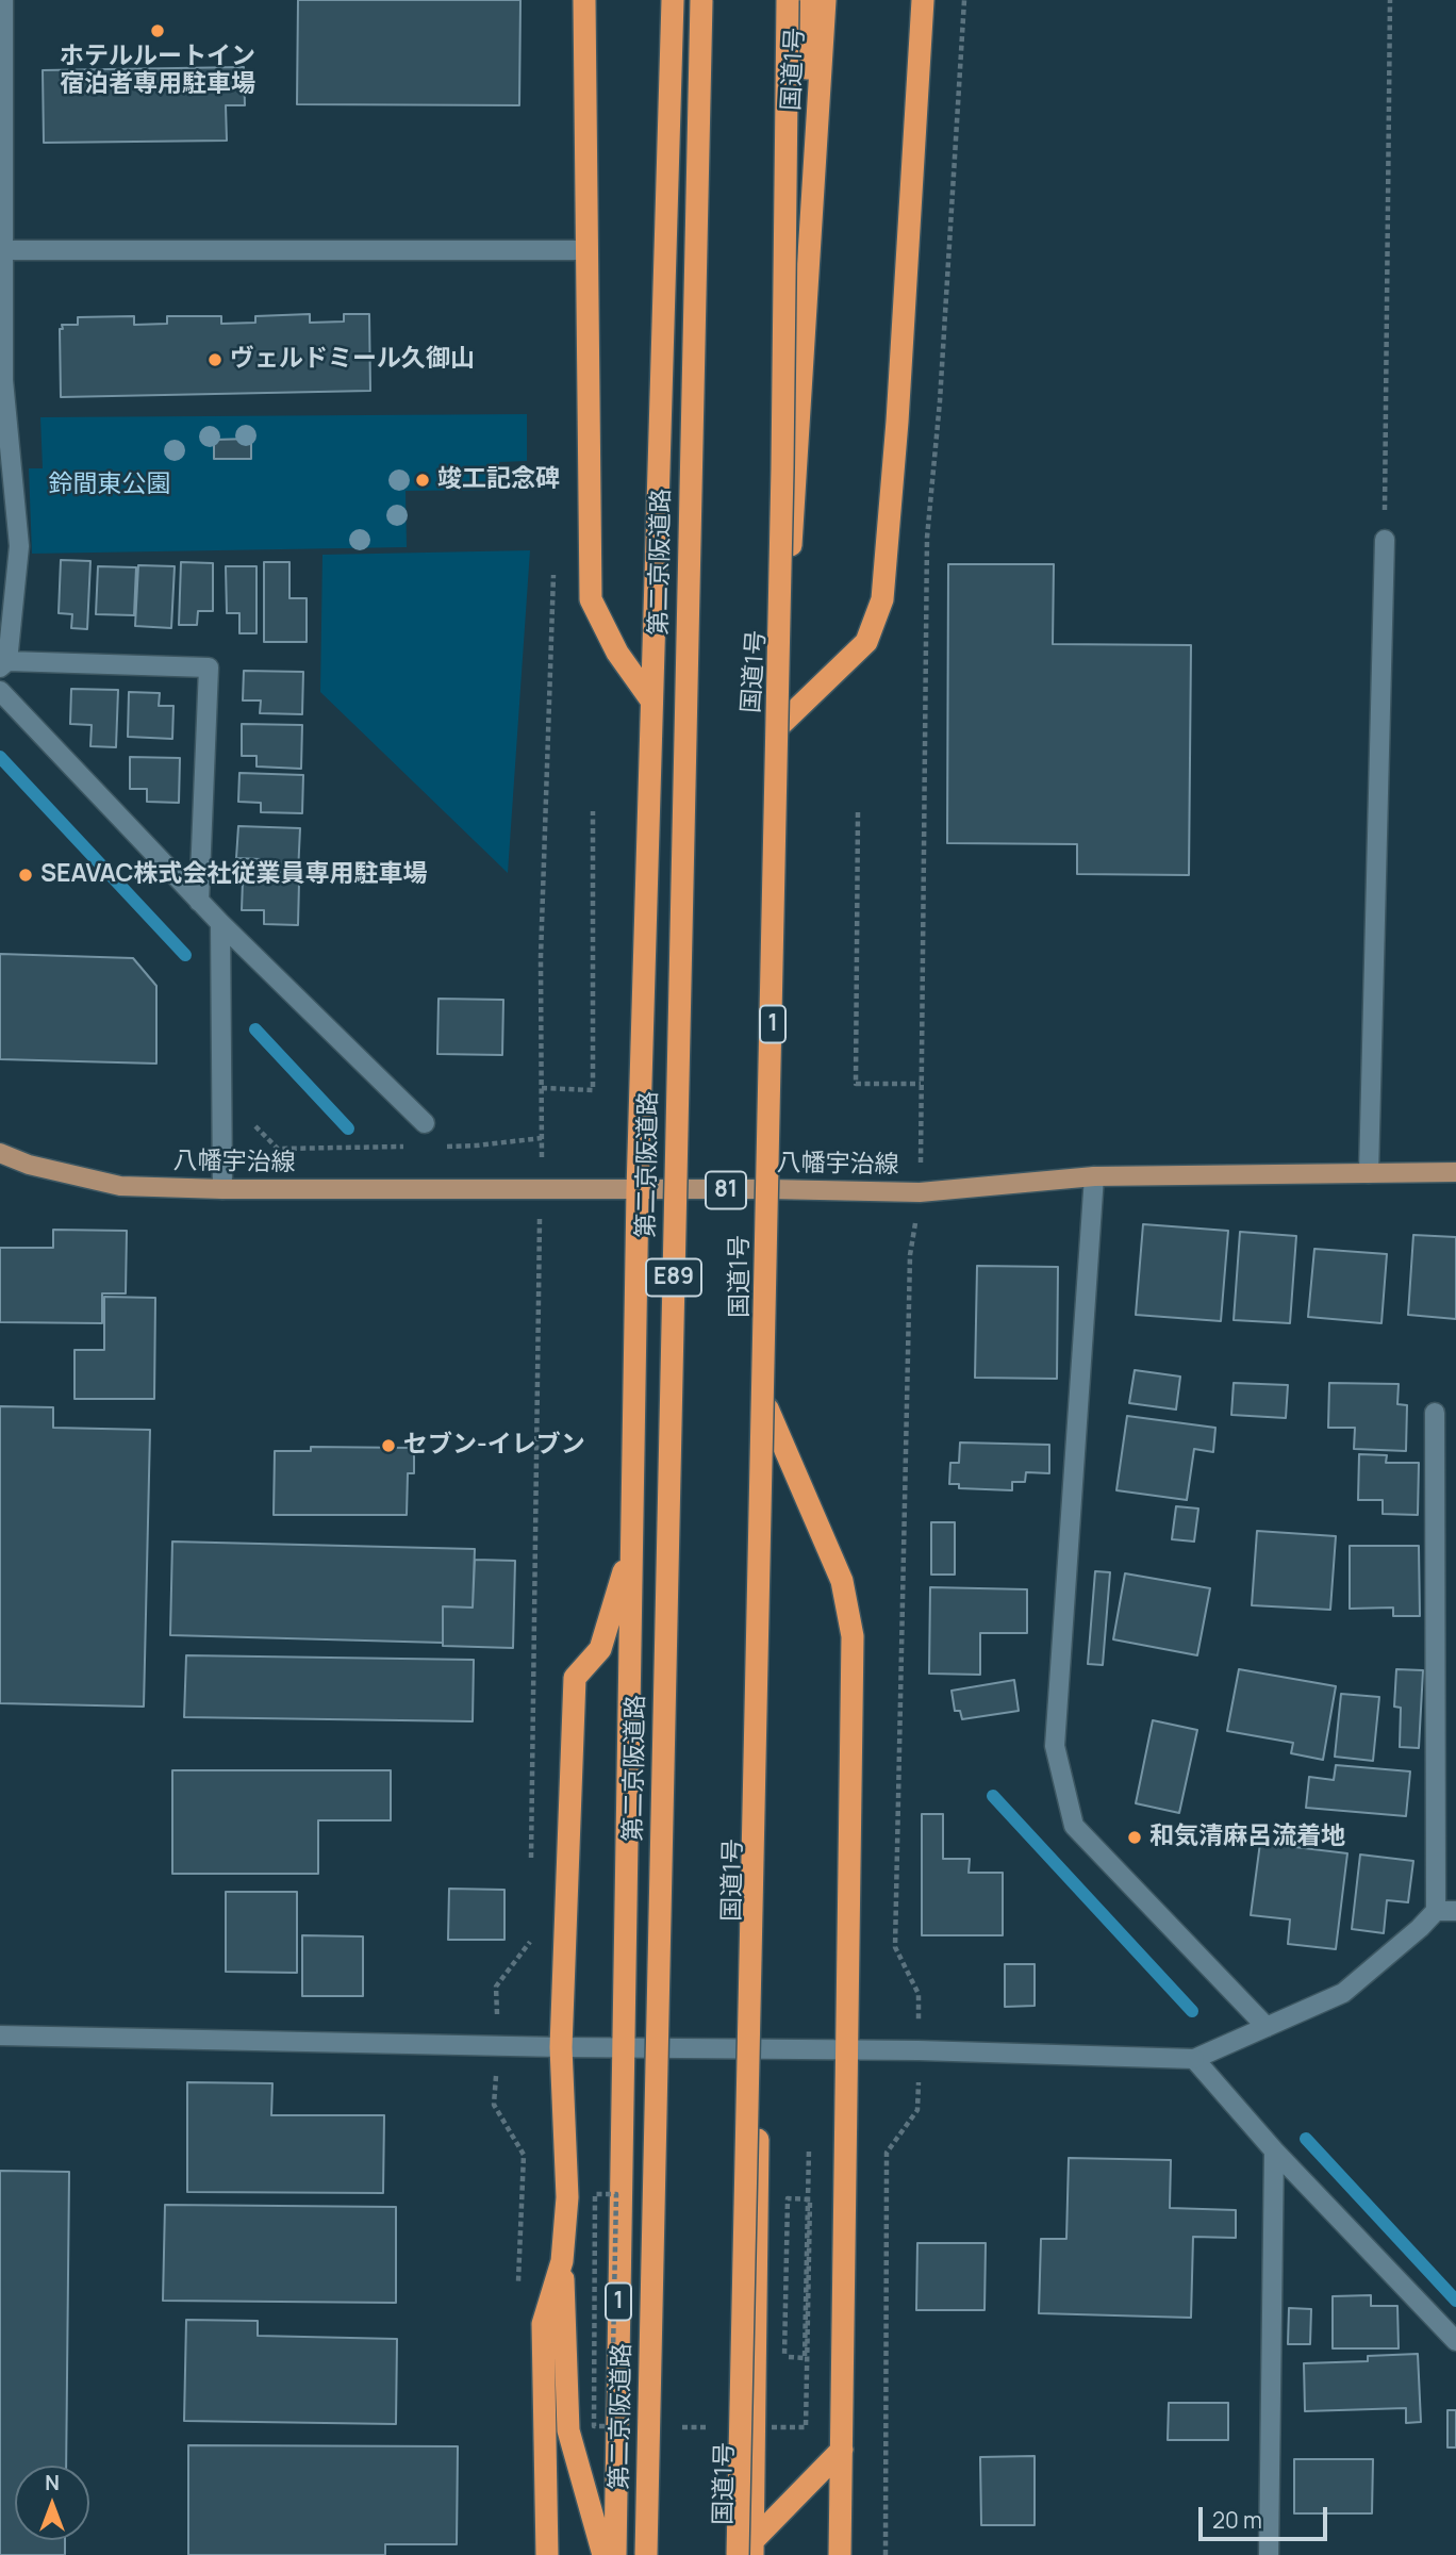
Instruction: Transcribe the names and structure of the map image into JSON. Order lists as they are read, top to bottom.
{
  "streets": {
    "highway": [
      "国道1号",
      "第二京阪道路",
      "1",
      "E89"
    ],
    "main road": ["八幡宇治線", "81"]
  },
  "crossings": [
    ["国道1号", "八幡宇治線"],
    ["1", "八幡宇治線"]
  ],
  "parks": ["鈴間東公園"],
  "places": [
    "ホテルルートイン 宿泊者専用駐車場",
    "ヴェルドミール久御山",
    "竣工記念碑",
    "SEAVAC株式会社従業員専用駐車場",
    "セブン-イレブン",
    "和気清麻呂流着地"
  ],
  "scale_bar": "20 m",
  "north": "top"
}
